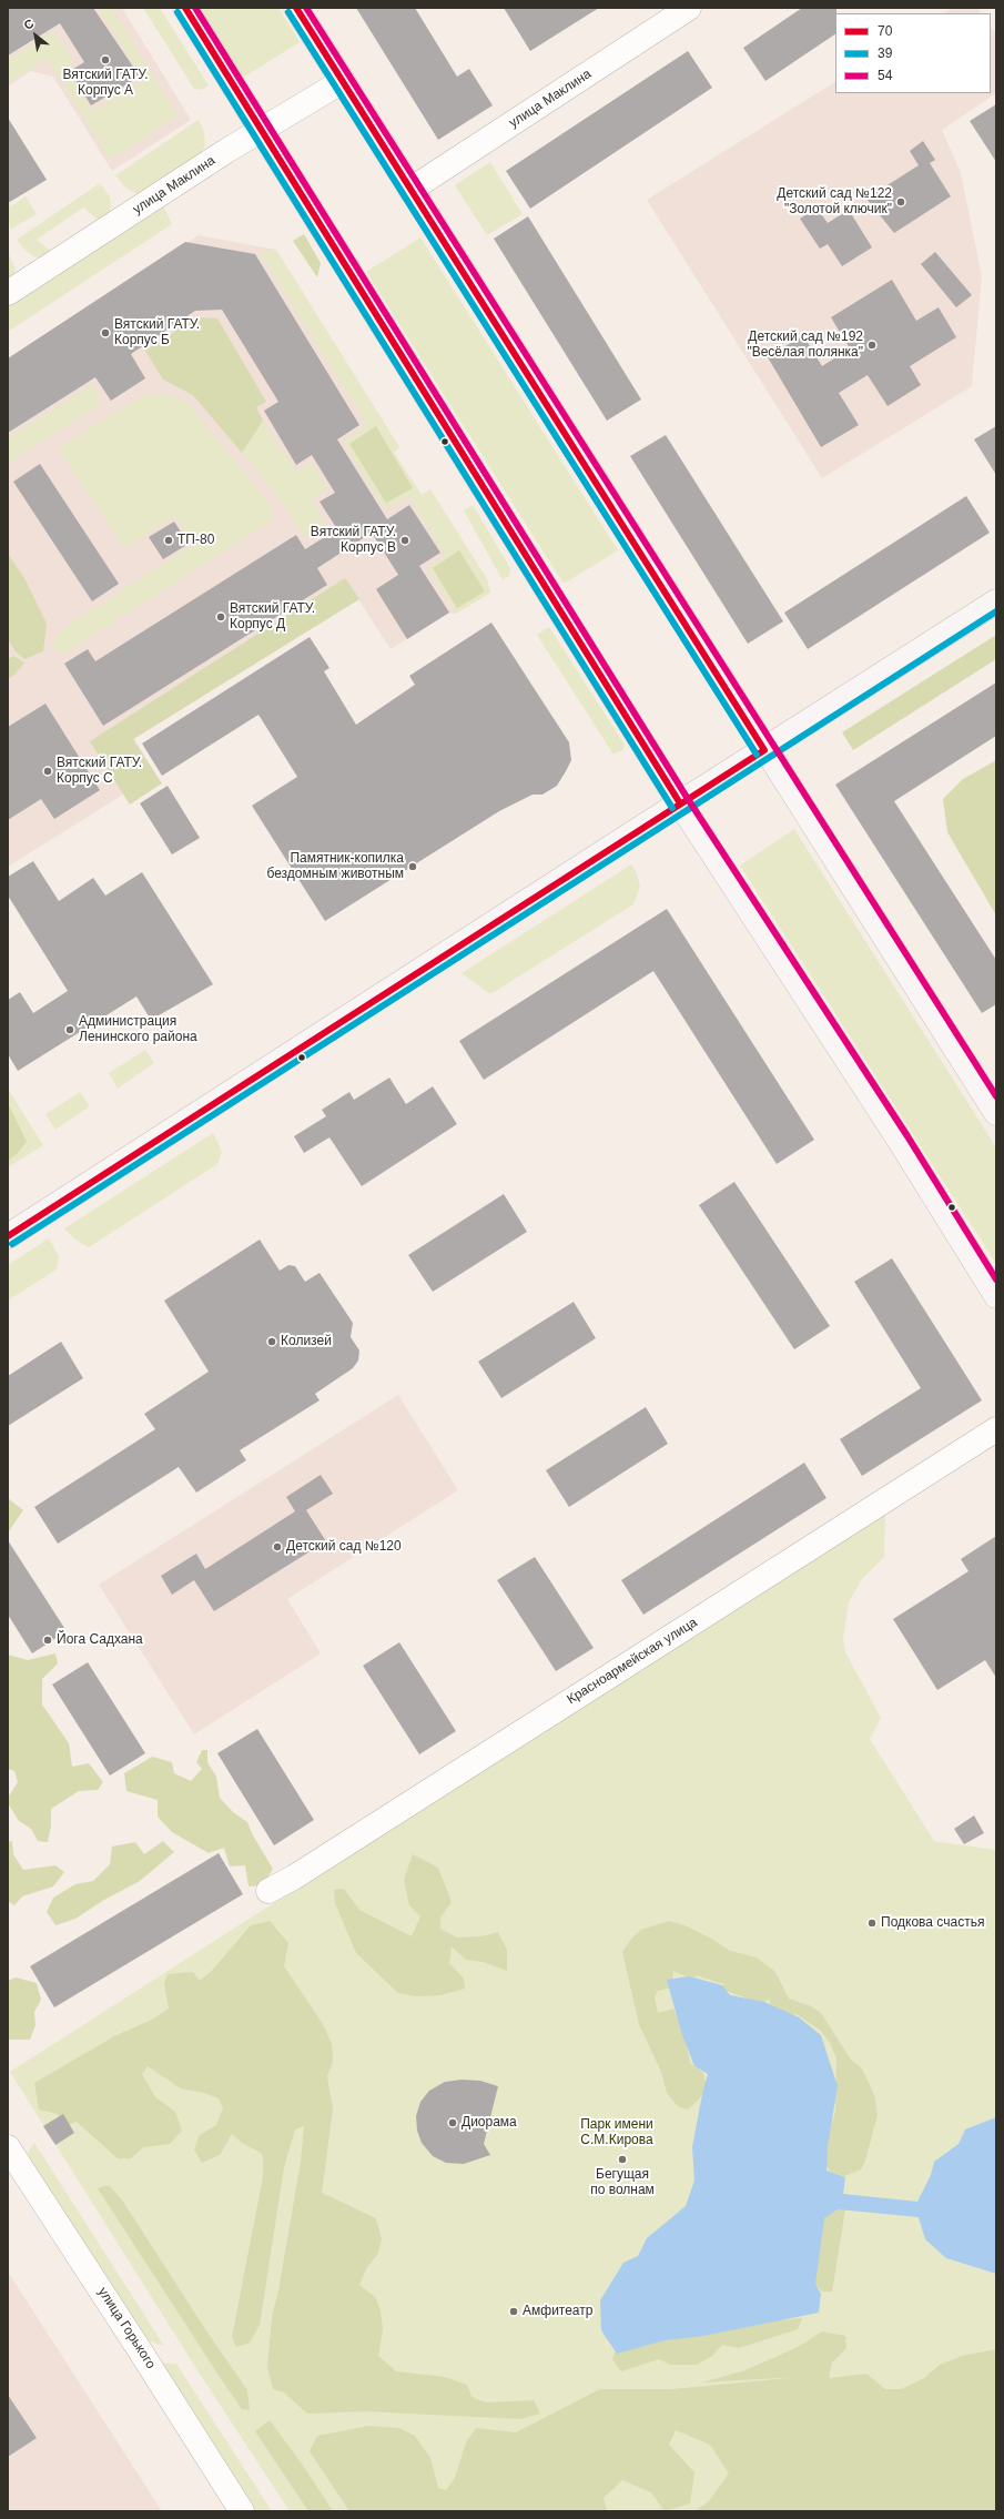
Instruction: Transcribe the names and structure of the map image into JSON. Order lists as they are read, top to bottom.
{
  "streets": {
    "street": ["улица Маклина", "Красноармейская улица", "улица Горького"]
  },
  "parks": ["Парк имени С.М.Кирова"],
  "places": [
    "Вятский ГАТУ. Корпус А",
    "Детский сад №122 \"Золотой ключик\"",
    "Вятский ГАТУ. Корпус Б",
    "Детский сад №192 \"Весёлая полянка\"",
    "ТП-80",
    "Вятский ГАТУ. Корпус В",
    "Вятский ГАТУ. Корпус Д",
    "Вятский ГАТУ. Корпус С",
    "Памятник-копилка бездомным животным",
    "Администрация Ленинского района",
    "Колизей",
    "Детский сад №120",
    "Йога Садхана",
    "Подкова счастья",
    "Диорама",
    "Бегущая по волнам",
    "Амфитеатр"
  ],
  "lines": ["transit line 70", "transit line 54", "transit line 39"],
  "legend": ["70", "39", "54"],
  "north": "top left"
}
